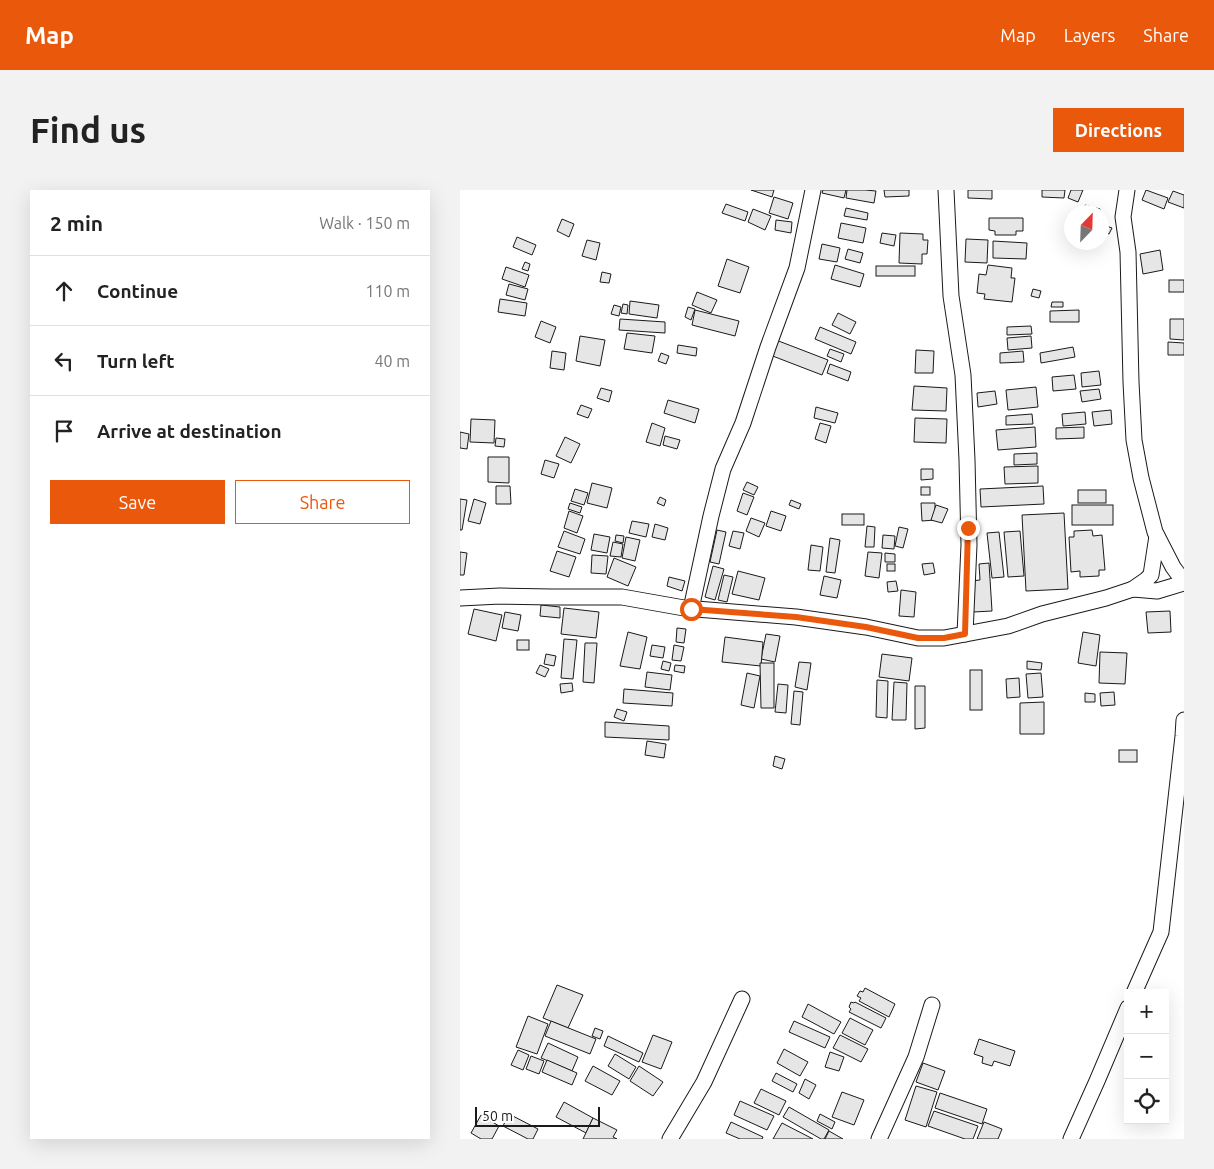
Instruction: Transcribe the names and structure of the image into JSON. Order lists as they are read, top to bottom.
{
  "scale_bar": "50 m",
  "north": "top right",
  "page": {
    "header": "Map",
    "nav": ["Map", "Layers", "Share"],
    "buttons": [
      "Directions",
      ["Save", "Share"]
    ],
    "title": "Find us",
    "heading": ["2 min", "Walk · 150 m"],
    "list": [
      ["Continue", "110 m"],
      ["Turn left", "40 m"],
      "Arrive at destination"
    ],
    "map_buttons": ["+", "−"],
    "scale": "50 m"
  }
}
